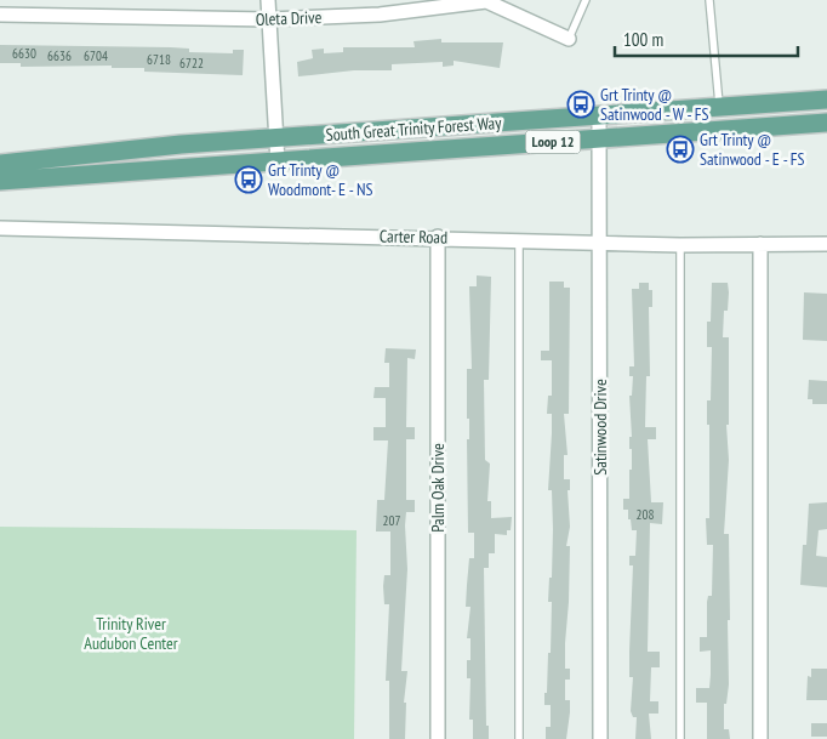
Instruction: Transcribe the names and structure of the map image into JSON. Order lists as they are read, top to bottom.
{
  "streets": {
    "main road": ["South Great Trinity Forest Way", "Loop 12"],
    "street": [
      "Oleta Drive",
      "Carter Road",
      "Satinwood Drive",
      "Palm Oak Drive"
    ]
  },
  "crossings": [
    ["South Great Trinity Forest Way", "Satinwood Drive"],
    ["Carter Road", "Satinwood Drive"],
    ["Carter Road", "Palm Oak Drive"]
  ],
  "parks": ["Trinity River Audubon Center"],
  "places": {
    "bus stop": ["Grt Trinty @ Satinwood - W - FS", "Grt Trinty @ Satinwood - E - FS", "Grt Trinty @ Woodmont- E - NS"]
  },
  "house_numbers": [
    "6630",
    "6636",
    "6704",
    "6718",
    "6722",
    "208",
    "207"
  ],
  "scale_bar": "100 m"
}
